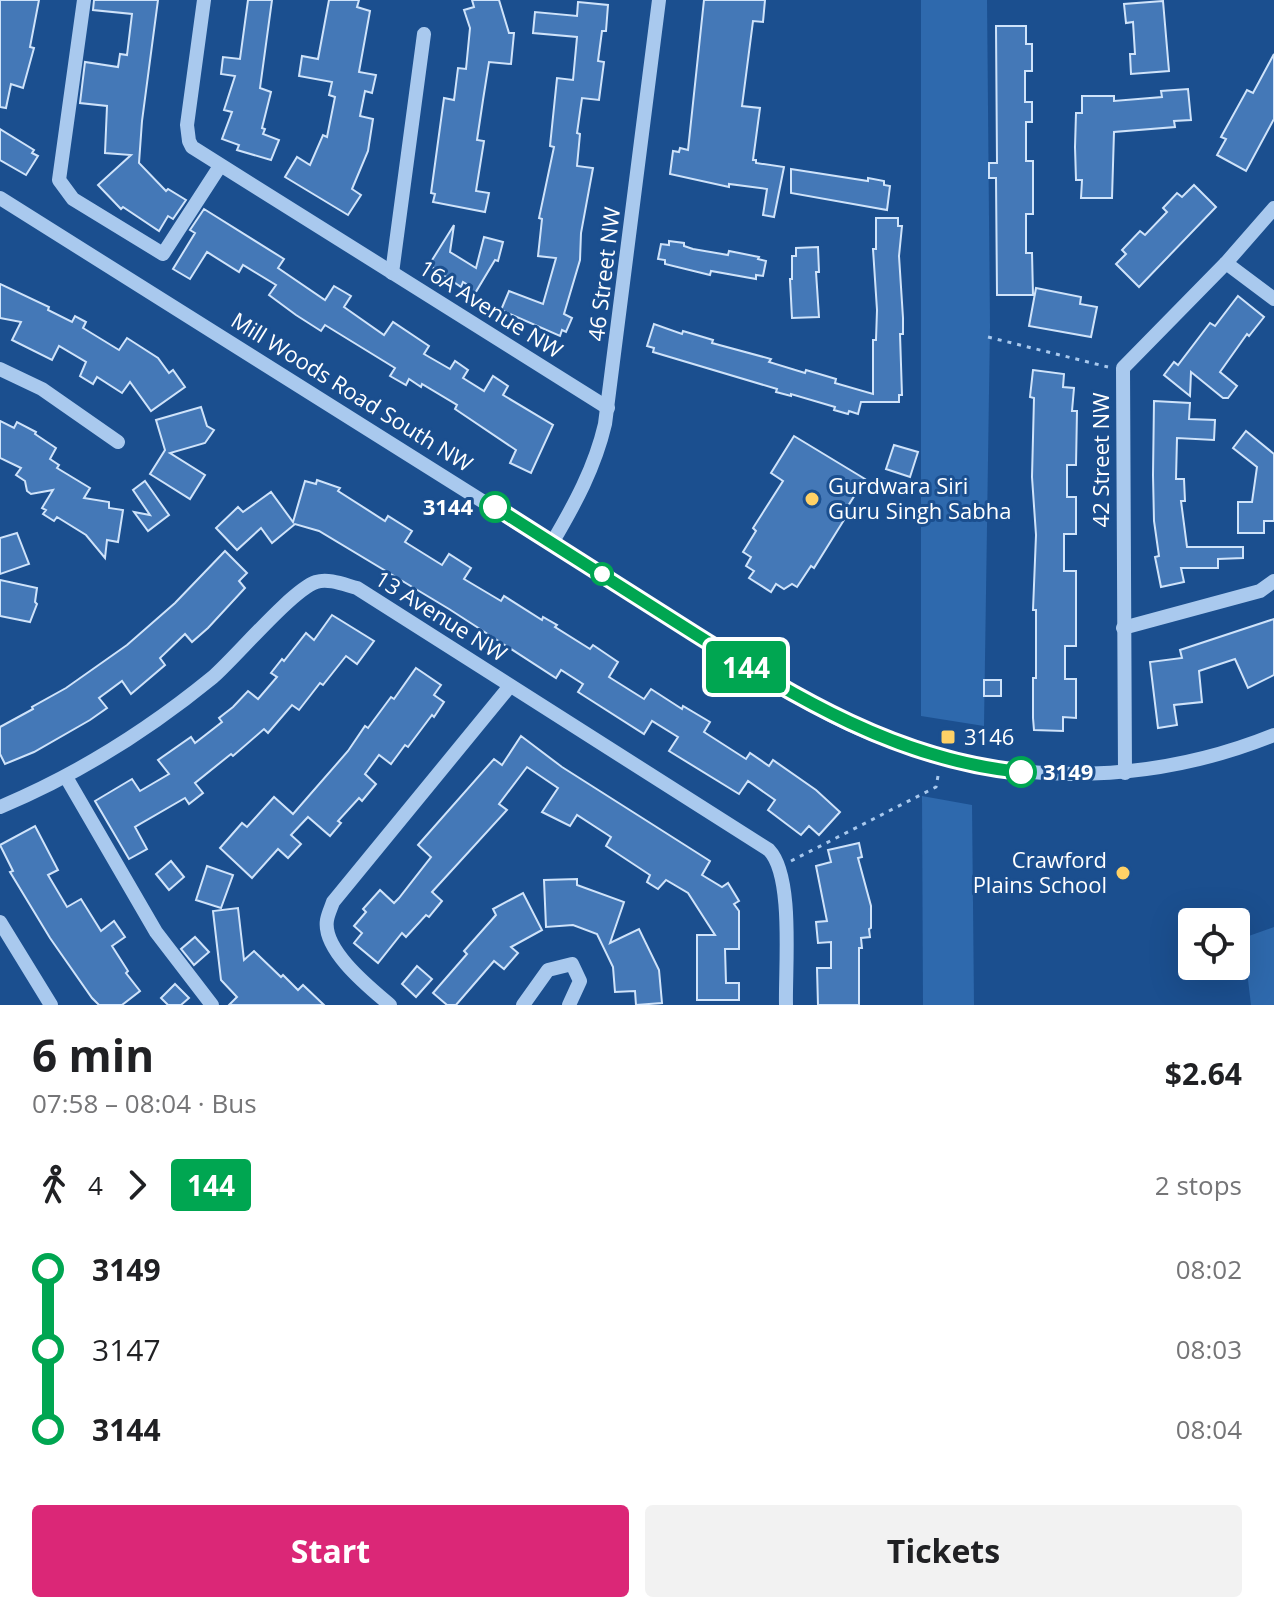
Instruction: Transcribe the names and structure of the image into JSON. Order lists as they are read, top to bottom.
{
  "streets": {
    "street": [
      "46 Street NW",
      "16A Avenue NW",
      "Mill Woods Road South NW",
      "42 Street NW",
      "13 Avenue NW"
    ]
  },
  "crossings": [
    ["46 Street NW", "16A Avenue NW"],
    ["46 Street NW", "Mill Woods Road South NW"],
    ["Mill Woods Road South NW", "42 Street NW"]
  ],
  "places": {
    "other": [
      "Gurdwara Siri Guru Singh Sabha",
      "3144",
      "3149",
      "Crawford Plains School"
    ],
    "transit": ["3146"]
  },
  "lines": ["bus line 144"],
  "page": {
    "on_map": "144",
    "heading": ["6 min", "07:58 – 08:04 · Bus", "$2.64"],
    "legs": ["4", "144", "2 stops"],
    "list": [
      {
        "name": "3149",
        "value": "08:02"
      },
      {
        "name": "3147",
        "value": "08:03"
      },
      {
        "name": "3144",
        "value": "08:04"
      }
    ],
    "buttons": ["Start", "Tickets"]
  }
}
